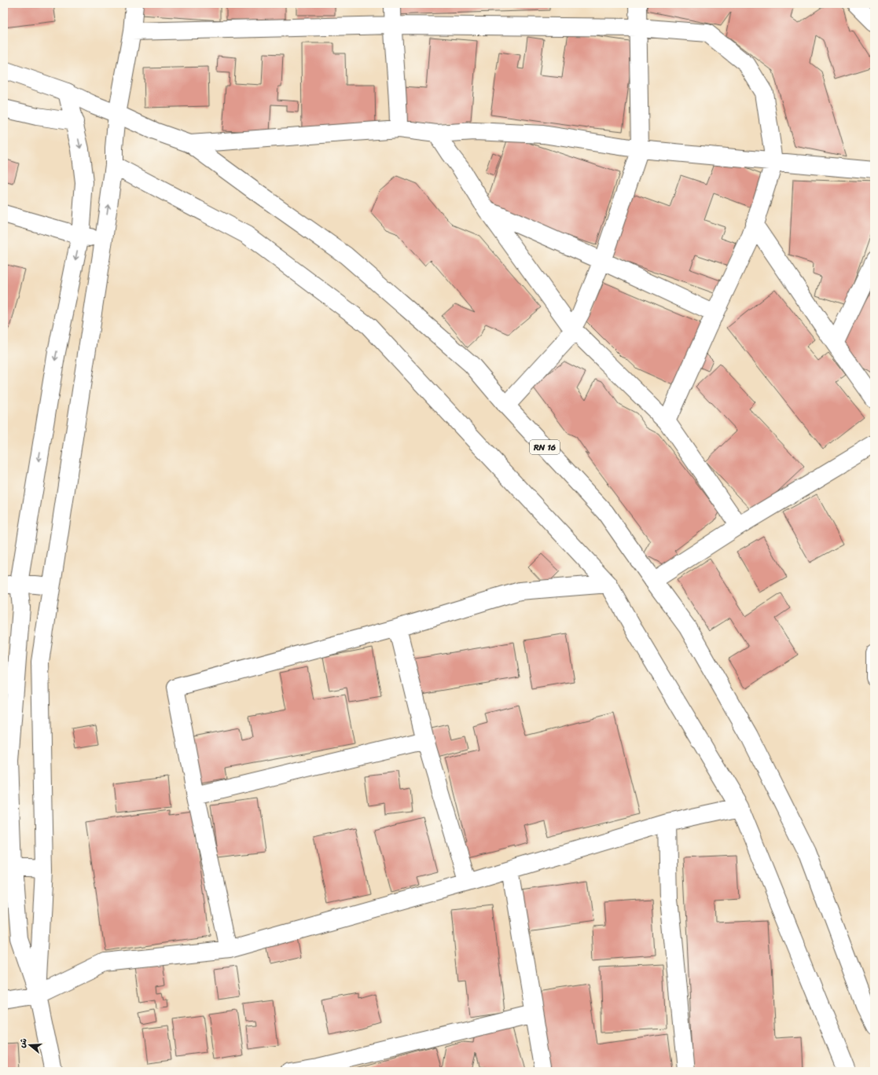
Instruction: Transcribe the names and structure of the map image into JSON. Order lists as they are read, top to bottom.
{
  "streets": {
    "street": ["RN 16"]
  },
  "north": "left"
}
